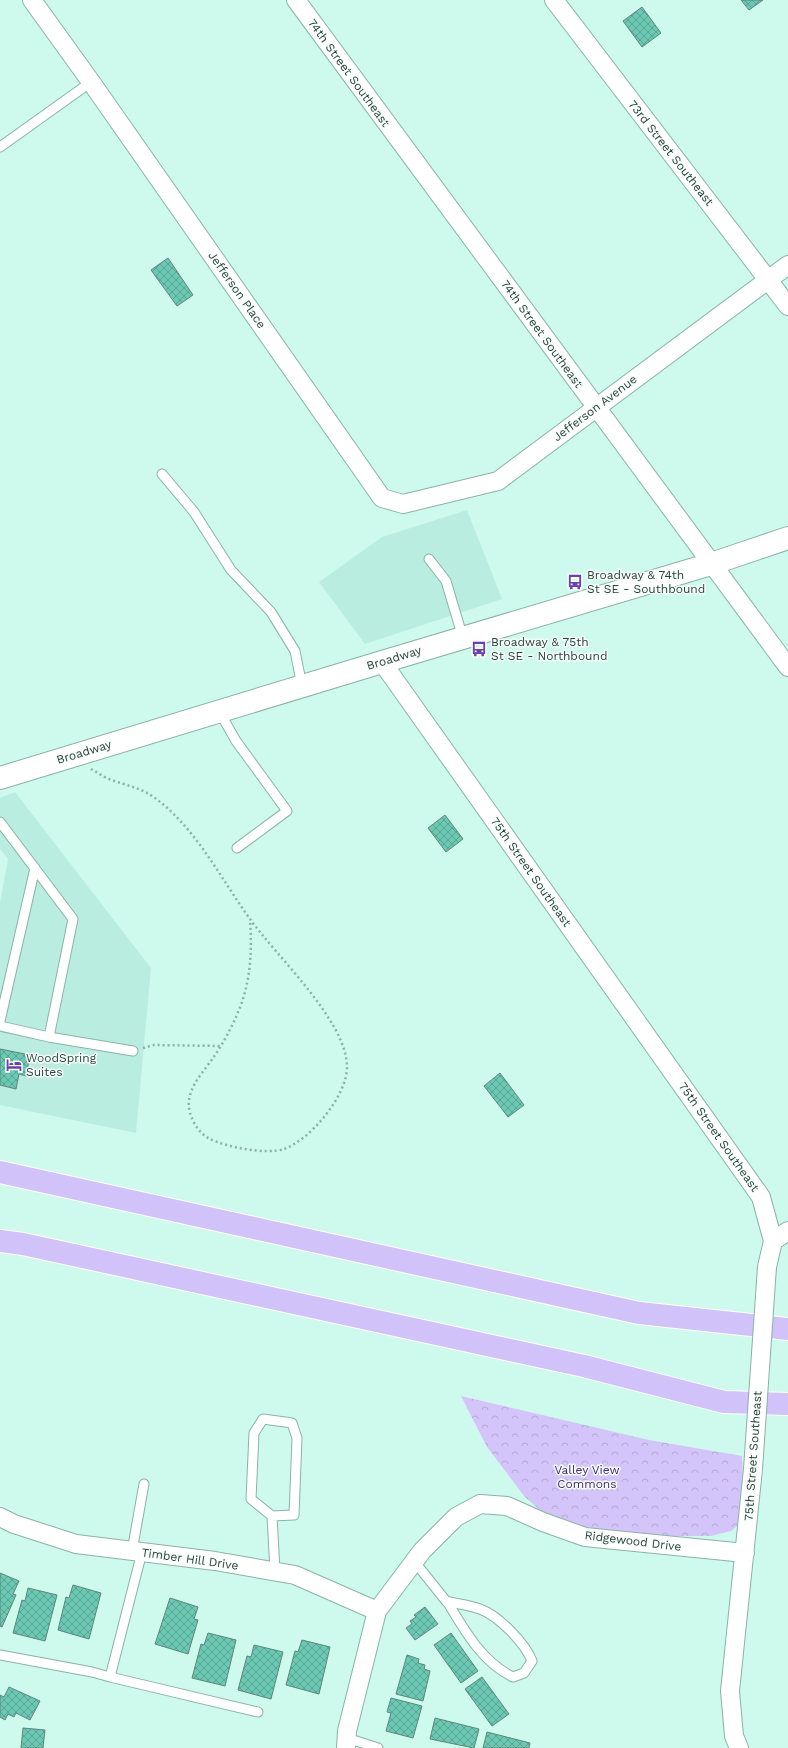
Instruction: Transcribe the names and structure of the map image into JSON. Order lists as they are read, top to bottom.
{
  "streets": {
    "street": [
      "74th Street Southeast",
      "73rd Street Southeast",
      "Jefferson Place",
      "Jefferson Avenue",
      "Broadway",
      "75th Street Southeast",
      "Ridgewood Drive",
      "Timber Hill Drive"
    ]
  },
  "crossings": [
    ["74th Street Southeast", "Jefferson Avenue"],
    ["74th Street Southeast", "Broadway"],
    ["73rd Street Southeast", "Jefferson Avenue"],
    ["Jefferson Place", "Jefferson Avenue"],
    ["Broadway", "75th Street Southeast"],
    ["75th Street Southeast", "Ridgewood Drive"],
    ["Ridgewood Drive", "Timber Hill Drive"]
  ],
  "parks": ["Valley View Commons"],
  "places": {
    "bus stop": ["Broadway & 74th St SE - Southbound", "Broadway & 75th St SE - Northbound"],
    "hotel": ["WoodSpring Suites"]
  }
}
